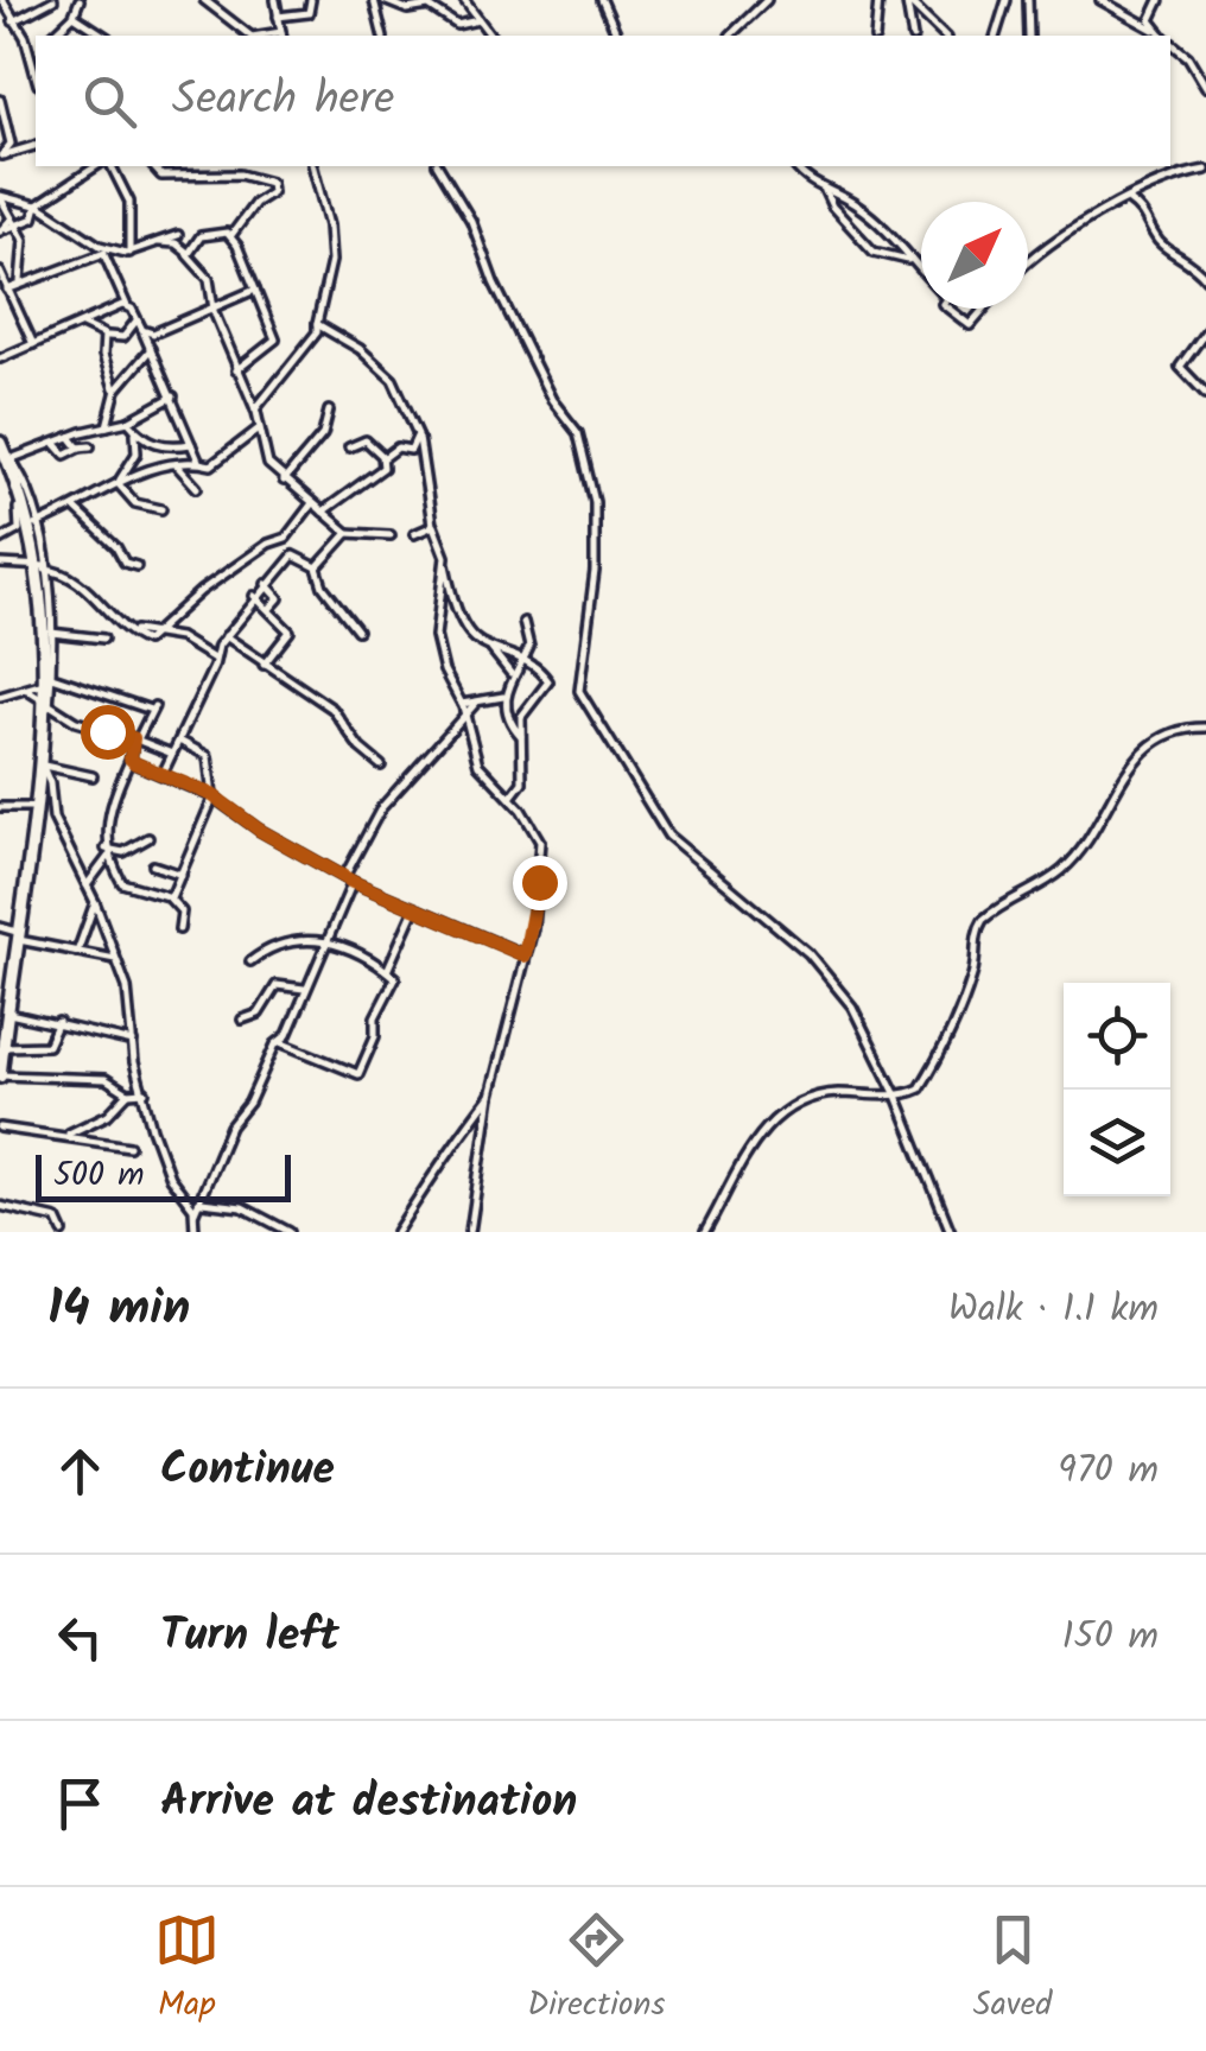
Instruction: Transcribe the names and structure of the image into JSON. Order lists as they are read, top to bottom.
{
  "scale_bar": "500 m",
  "north": "top right",
  "page": {
    "search": "Search here",
    "scale": "500 m",
    "heading": ["14 min", "Walk · 1.1 km"],
    "list": [
      ["Continue", "970 m"],
      ["Turn left", "150 m"],
      "Arrive at destination"
    ],
    "nav": ["Map", "Directions", "Saved"]
  }
}
